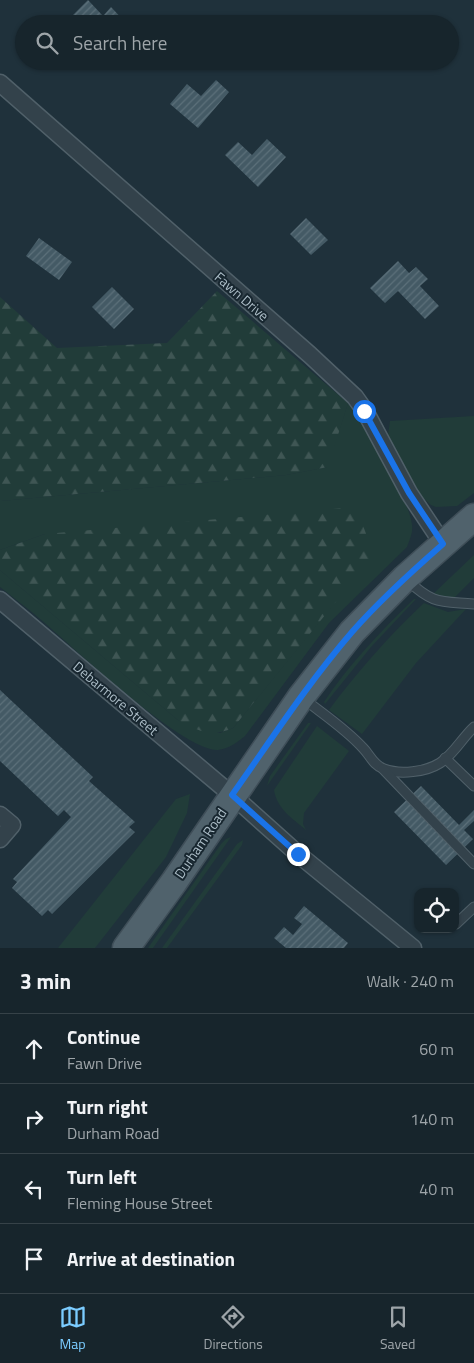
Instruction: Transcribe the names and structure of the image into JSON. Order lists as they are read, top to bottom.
{
  "streets": {
    "main road": ["Durham Road"],
    "street": ["Fawn Drive", "Debarmore Street"]
  },
  "crossings": [
    ["Fawn Drive", "Durham Road"],
    ["Debarmore Street", "Durham Road"]
  ],
  "page": {
    "search": "Search here",
    "heading": ["3 min", "Walk · 240 m"],
    "list": [
      ["Continue", "Fawn Drive", "60 m"],
      ["Turn right", "Durham Road", "140 m"],
      ["Turn left", "Fleming House Street", "40 m"],
      "Arrive at destination"
    ],
    "nav": ["Map", "Directions", "Saved"]
  }
}
